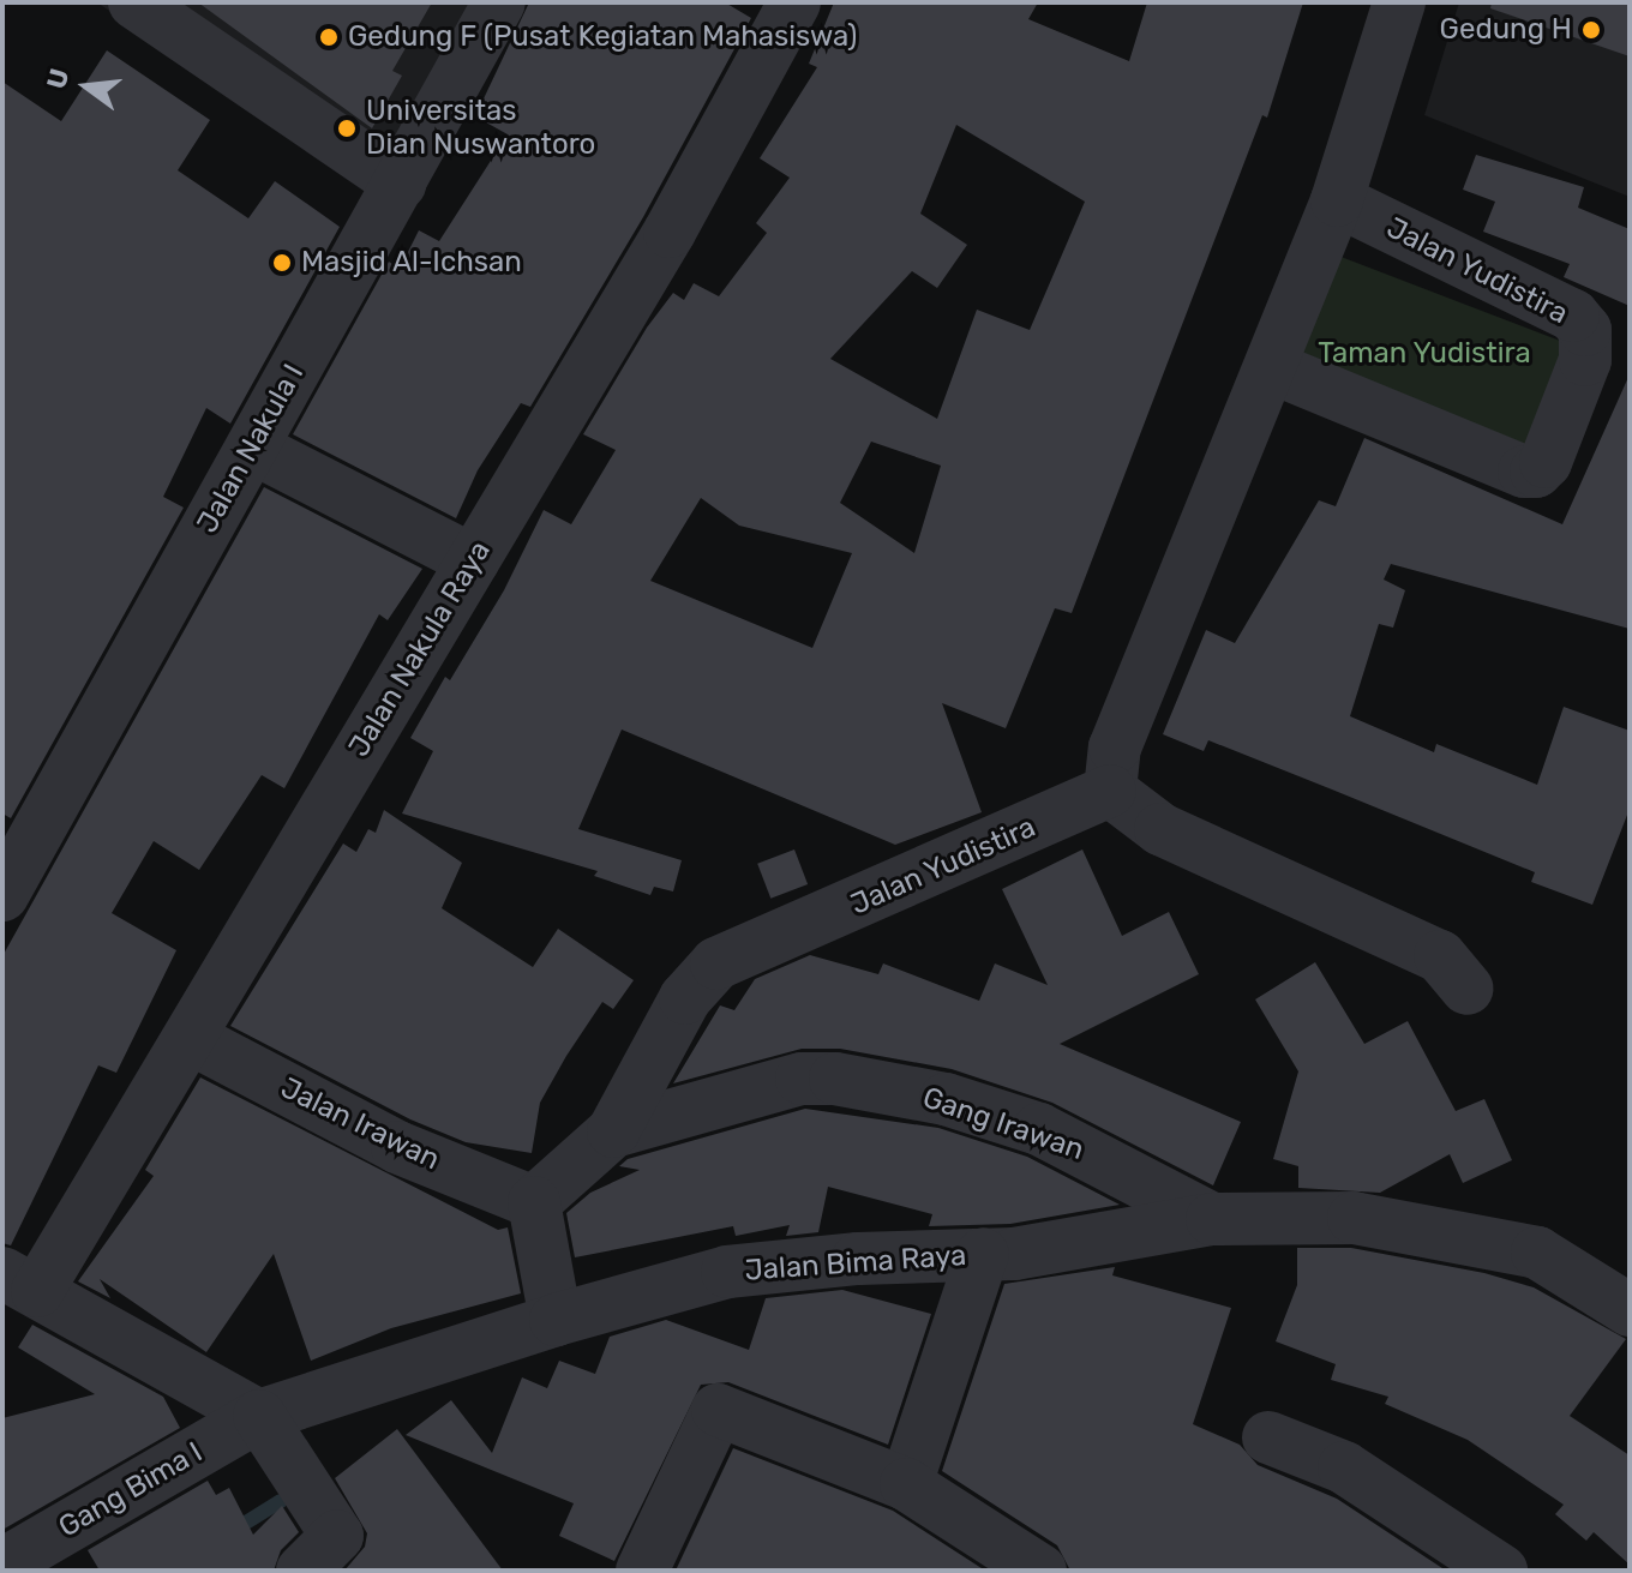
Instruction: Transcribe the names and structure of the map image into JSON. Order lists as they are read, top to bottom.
{
  "streets": {
    "street": [
      "Jalan Yudistira",
      "Jalan Nakula I",
      "Jalan Nakula Raya",
      "Jalan Irawan",
      "Gang Irawan",
      "Jalan Bima Raya",
      "Gang Bima I"
    ]
  },
  "crossings": [
    ["Jalan Yudistira", "Gang Irawan"],
    ["Jalan Nakula Raya", "Jalan Irawan"],
    ["Gang Irawan", "Jalan Bima Raya"],
    ["Jalan Bima Raya", "Gang Bima I"]
  ],
  "parks": ["Taman Yudistira"],
  "places": [
    "Gedung H",
    "Gedung F (Pusat Kegiatan Mahasiswa)",
    "Universitas Dian Nuswantoro",
    "Masjid Al-Ichsan"
  ],
  "north": "left"
}
